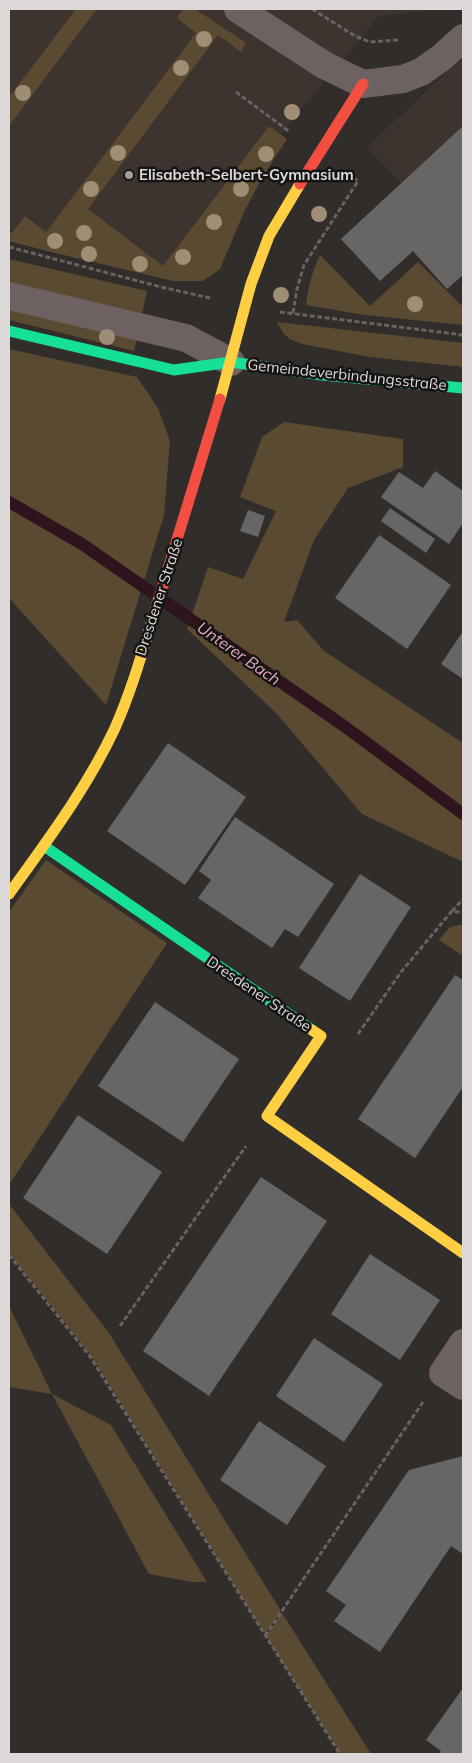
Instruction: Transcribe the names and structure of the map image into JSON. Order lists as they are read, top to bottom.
{
  "streets": {
    "street": ["Gemeindeverbindungsstraße", "Dresdener Straße"]
  },
  "crossings": [
    ["Gemeindeverbindungsstraße", "Dresdener Straße"]
  ],
  "water": ["Unterer Bach"],
  "places": ["Elisabeth-Selbert-Gymnasium"]
}
